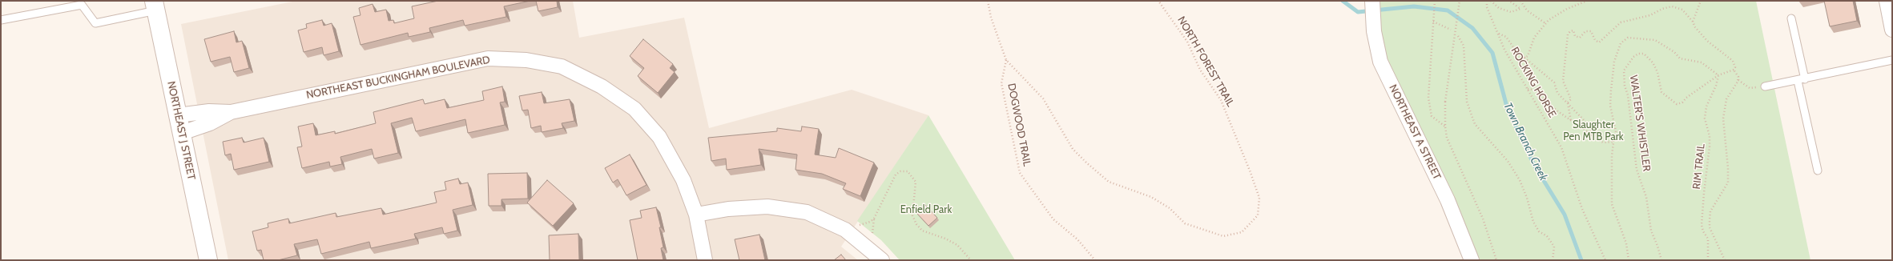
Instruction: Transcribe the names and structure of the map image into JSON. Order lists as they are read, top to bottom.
{
  "streets": {
    "street": ["NORTHEAST BUCKINGHAM BOULEVARD", "NORTHEAST J STREET", "NORTHEAST A STREET"],
    "path": [
      "NORTH FOREST TRAIL",
      "ROCKING HORSE",
      "WALTER'S WHISTLER",
      "DOGWOOD TRAIL",
      "RIM TRAIL"
    ]
  },
  "crossings": [
    ["NORTH FOREST TRAIL", "DOGWOOD TRAIL"],
    ["NORTHEAST BUCKINGHAM BOULEVARD", "NORTHEAST J STREET"],
    ["WALTER'S WHISTLER", "RIM TRAIL"]
  ],
  "water": ["Town Branch Creek"],
  "parks": ["Slaughter Pen MTB Park", "Enfield Park"]
}
